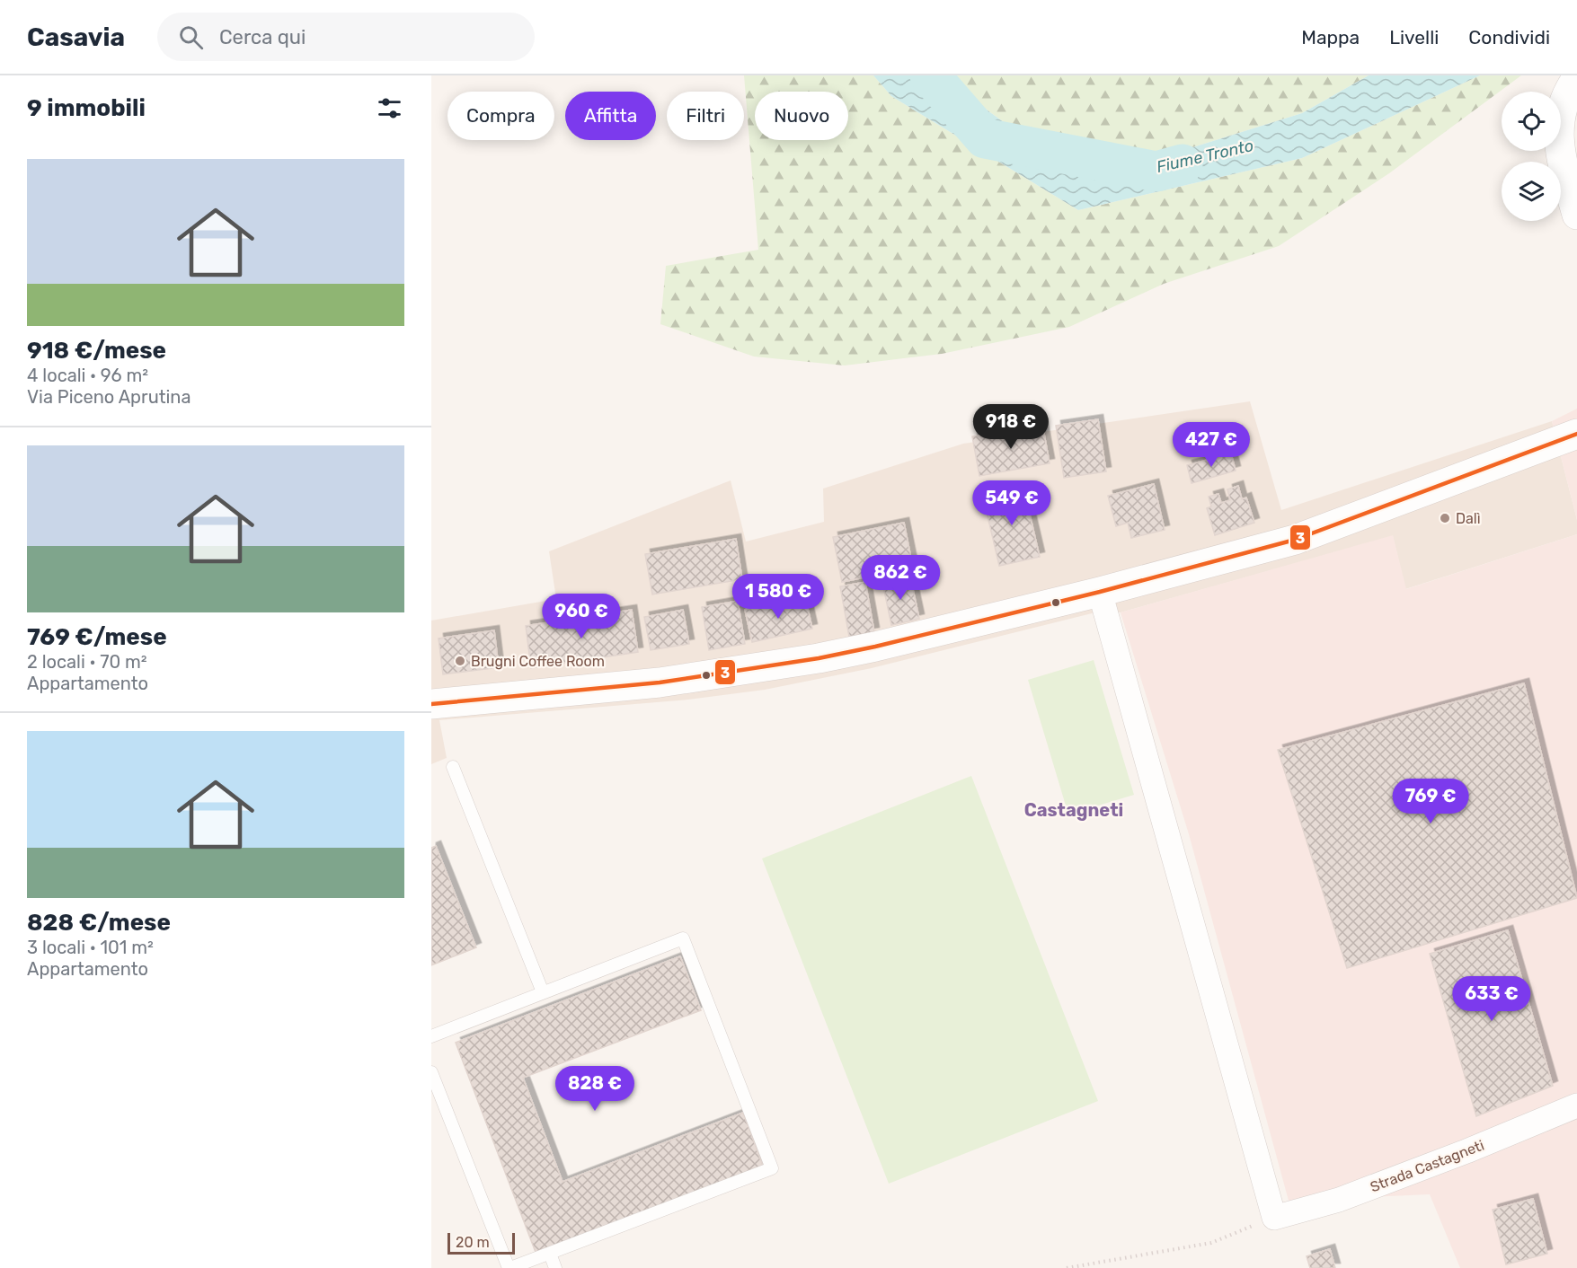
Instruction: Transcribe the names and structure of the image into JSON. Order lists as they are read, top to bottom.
{
  "streets": {
    "street": ["Strada Castagneti"]
  },
  "districts": ["Castagneti"],
  "water": ["Fiume Tronto"],
  "places": ["Dalì", "Brugni Coffee Room"],
  "lines": ["transit line 3"],
  "scale_bar": "20 m",
  "page": {
    "header": "Casavia",
    "search": "Cerca qui",
    "nav": ["Mappa", "Livelli", "Condividi"],
    "heading": "9 immobili",
    "chip": [
      "Compra",
      "Affitta",
      "Filtri",
      "Nuovo"
    ],
    "list": [
      {
        "name": "918 €/mese",
        "note": "4 locali · 96 m² · Via Piceno Aprutina"
      },
      {
        "name": "769 €/mese",
        "note": "2 locali · 70 m² · Appartamento"
      },
      {
        "name": "828 €/mese",
        "note": "3 locali · 101 m² · Appartamento"
      }
    ],
    "price": [
      "918 €",
      "427 €",
      "549 €",
      "862 €",
      "1 580 €",
      "960 €",
      "769 €",
      "633 €",
      "828 €"
    ],
    "scale": "20 m"
  }
}
